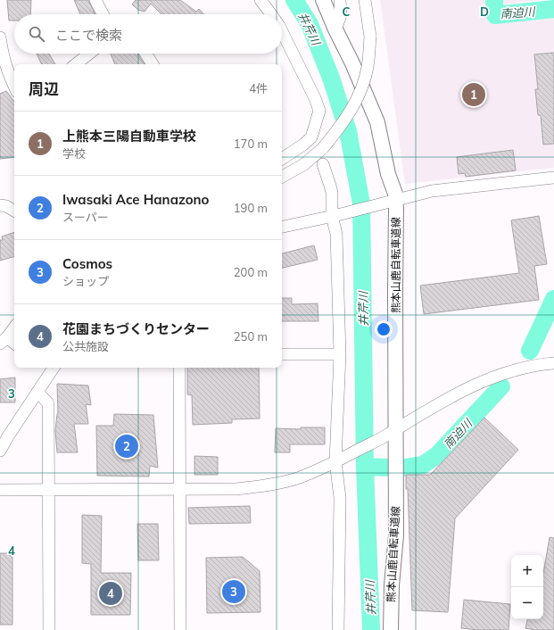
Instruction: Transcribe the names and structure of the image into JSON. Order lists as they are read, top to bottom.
{
  "streets": {
    "main road": ["熊本山鹿自転車道線"]
  },
  "water": ["南迫川", "井芹川"],
  "page": {
    "search": "ここで検索",
    "heading": ["周辺", "4件"],
    "pins": [
      "1",
      "2",
      "3",
      "4"
    ],
    "list": [
      {
        "mark": "1",
        "name": "上熊本三陽自動車学校",
        "note": "学校",
        "value": "170 m"
      },
      {
        "mark": "2",
        "name": "Iwasaki Ace Hanazono",
        "note": "スーパー",
        "value": "190 m"
      },
      {
        "mark": "3",
        "name": "Cosmos",
        "note": "ショップ",
        "value": "200 m"
      },
      {
        "mark": "4",
        "name": "花園まちづくりセンター",
        "note": "公共施設",
        "value": "250 m"
      }
    ],
    "map_buttons": ["+", "−"]
  },
  "grid": {
    "columns": ["C", "D"],
    "rows": ["3", "4"]
  }
}
